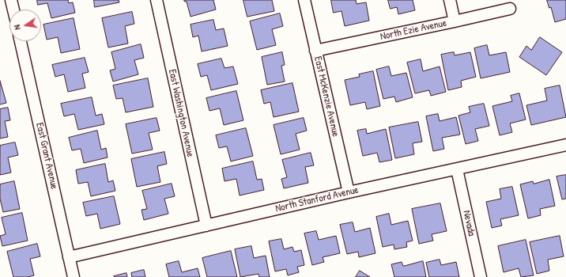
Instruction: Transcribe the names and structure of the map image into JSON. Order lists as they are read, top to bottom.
{
  "streets": {
    "street": [
      "North Ezie Avenue",
      "East McKenzie Avenue",
      "East Washington Avenue",
      "East Grant Avenue",
      "North Stanford Avenue",
      "Nevada"
    ]
  },
  "crossings": [
    ["North Ezie Avenue", "East McKenzie Avenue"],
    ["East McKenzie Avenue", "North Stanford Avenue"],
    ["East Washington Avenue", "North Stanford Avenue"],
    ["East Grant Avenue", "North Stanford Avenue"],
    ["North Stanford Avenue", "Nevada"]
  ],
  "north": "left"
}
